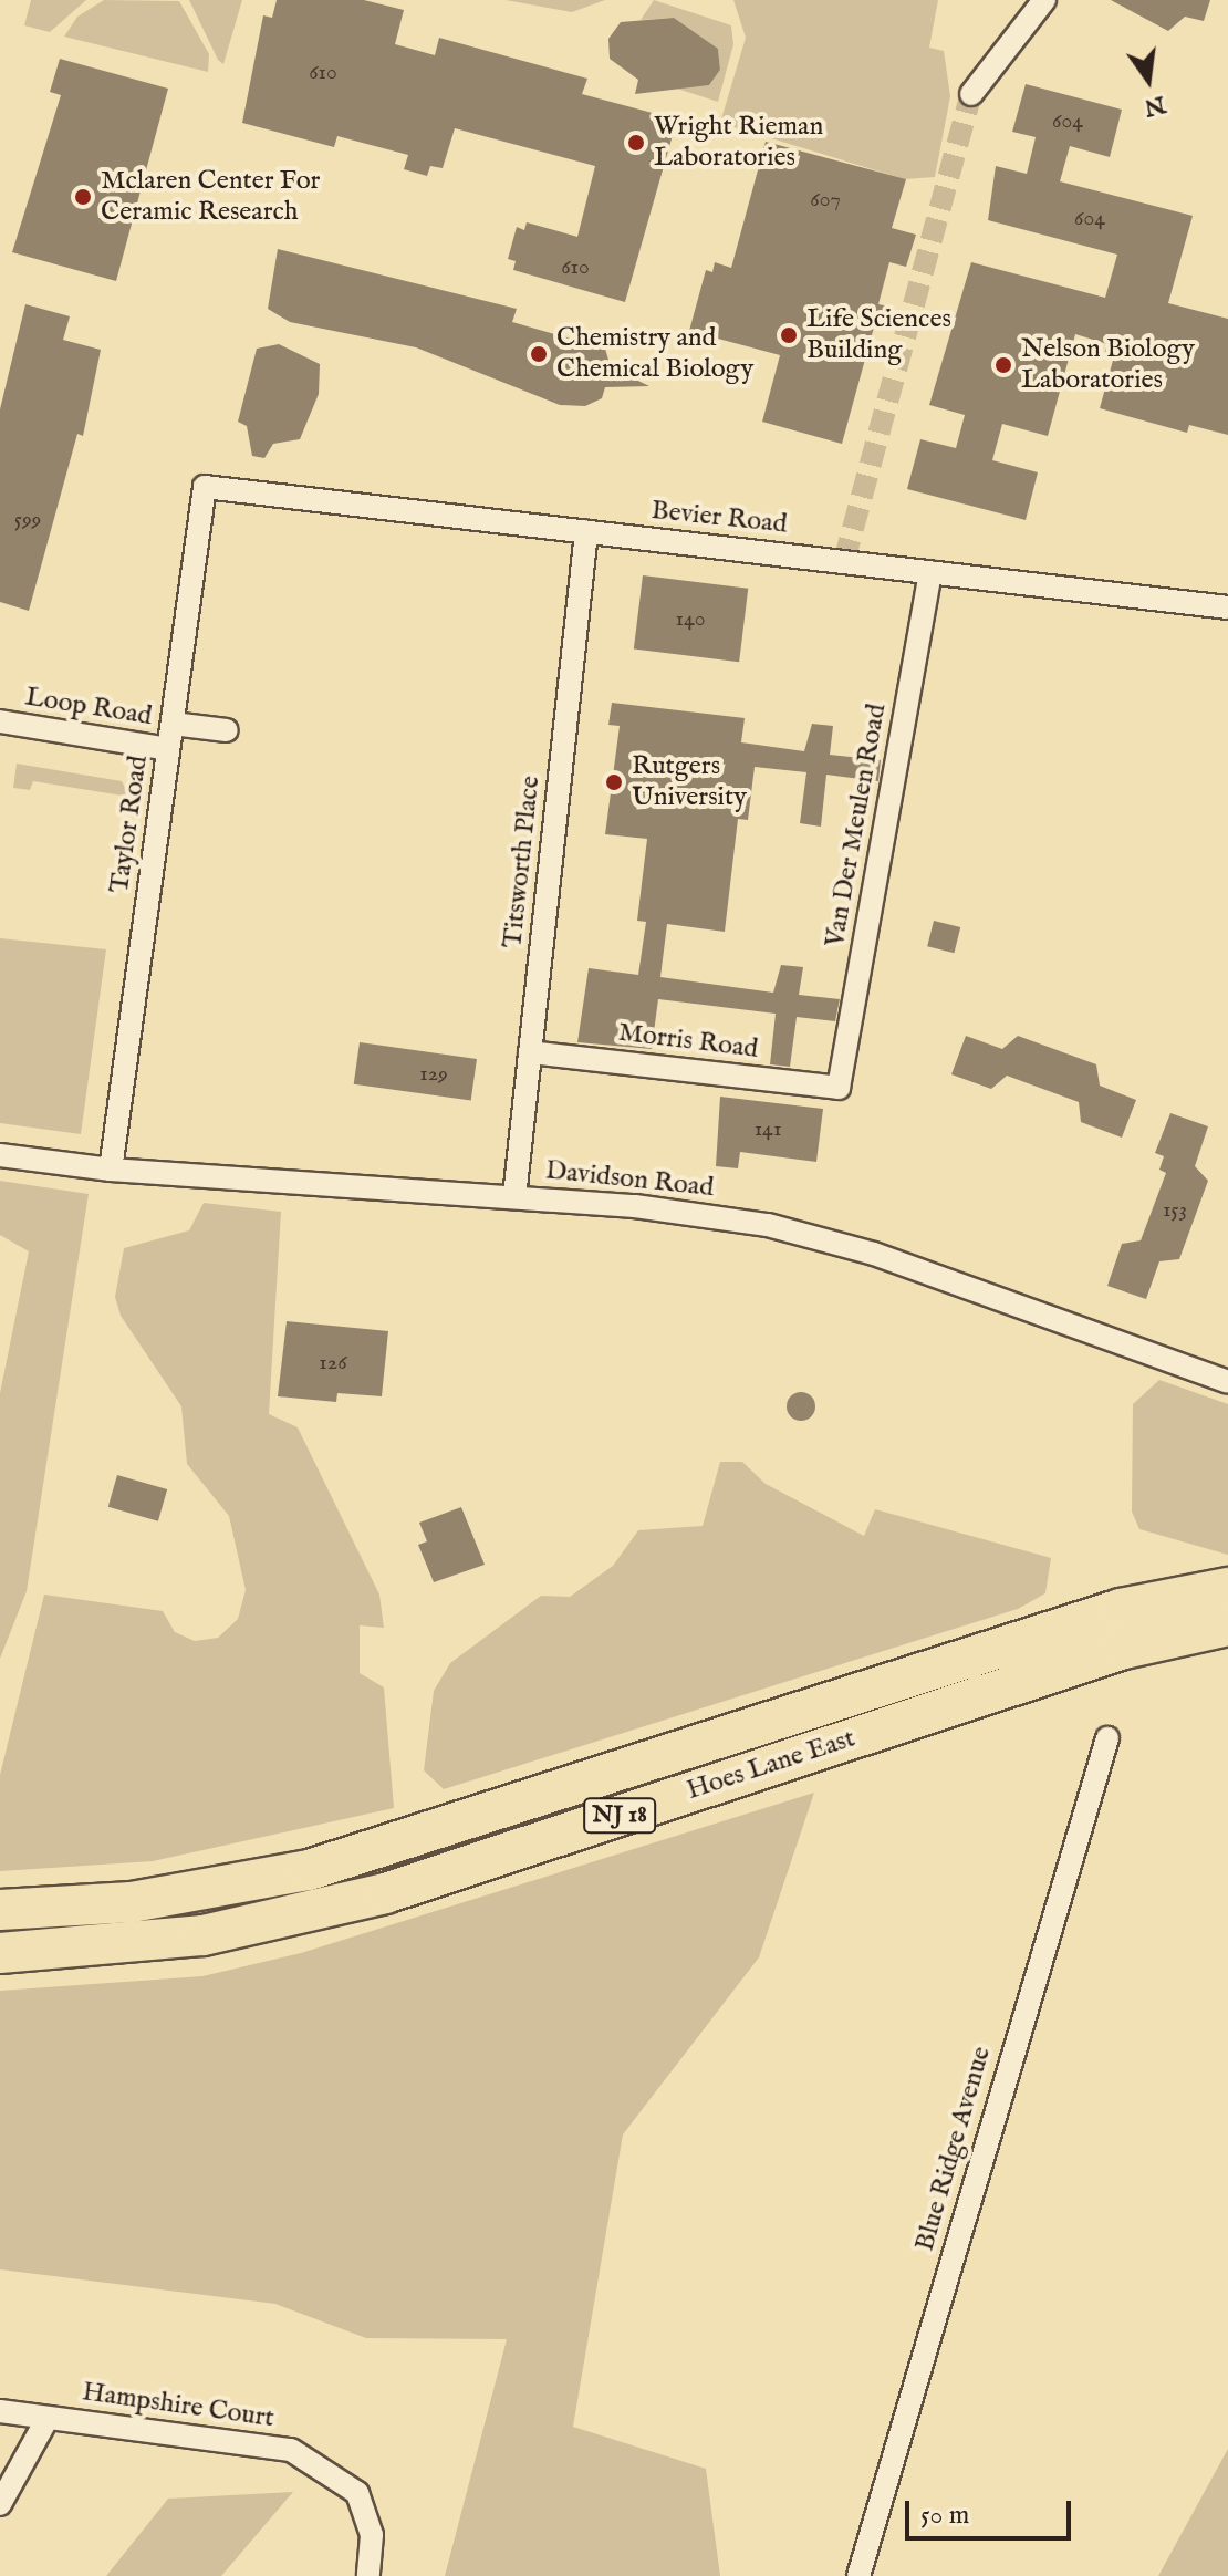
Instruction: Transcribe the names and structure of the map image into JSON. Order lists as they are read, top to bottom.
{
  "streets": {
    "highway": ["Hoes Lane East", "NJ 18"],
    "street": [
      "Bevier Road",
      "Loop Road",
      "Taylor Road",
      "Van Der Meulen Road",
      "Titsworth Place",
      "Morris Road",
      "Davidson Road",
      "Blue Ridge Avenue",
      "Hampshire Court"
    ]
  },
  "crossings": [
    ["Bevier Road", "Taylor Road"],
    ["Bevier Road", "Van Der Meulen Road"],
    ["Bevier Road", "Titsworth Place"],
    ["Loop Road", "Taylor Road"],
    ["Taylor Road", "Davidson Road"],
    ["Van Der Meulen Road", "Morris Road"],
    ["Titsworth Place", "Morris Road"],
    ["Titsworth Place", "Davidson Road"]
  ],
  "places": [
    "Wright Rieman Laboratories",
    "Mclaren Center For Ceramic Research",
    "Life Sciences Building",
    "Chemistry and Chemical Biology",
    "Nelson Biology Laboratories",
    "Rutgers University"
  ],
  "house_numbers": [
    "610",
    "604",
    "607",
    "604",
    "610",
    "599",
    "140",
    "129",
    "141",
    "153",
    "126"
  ],
  "scale_bar": "50 m",
  "north": "bottom"
}
